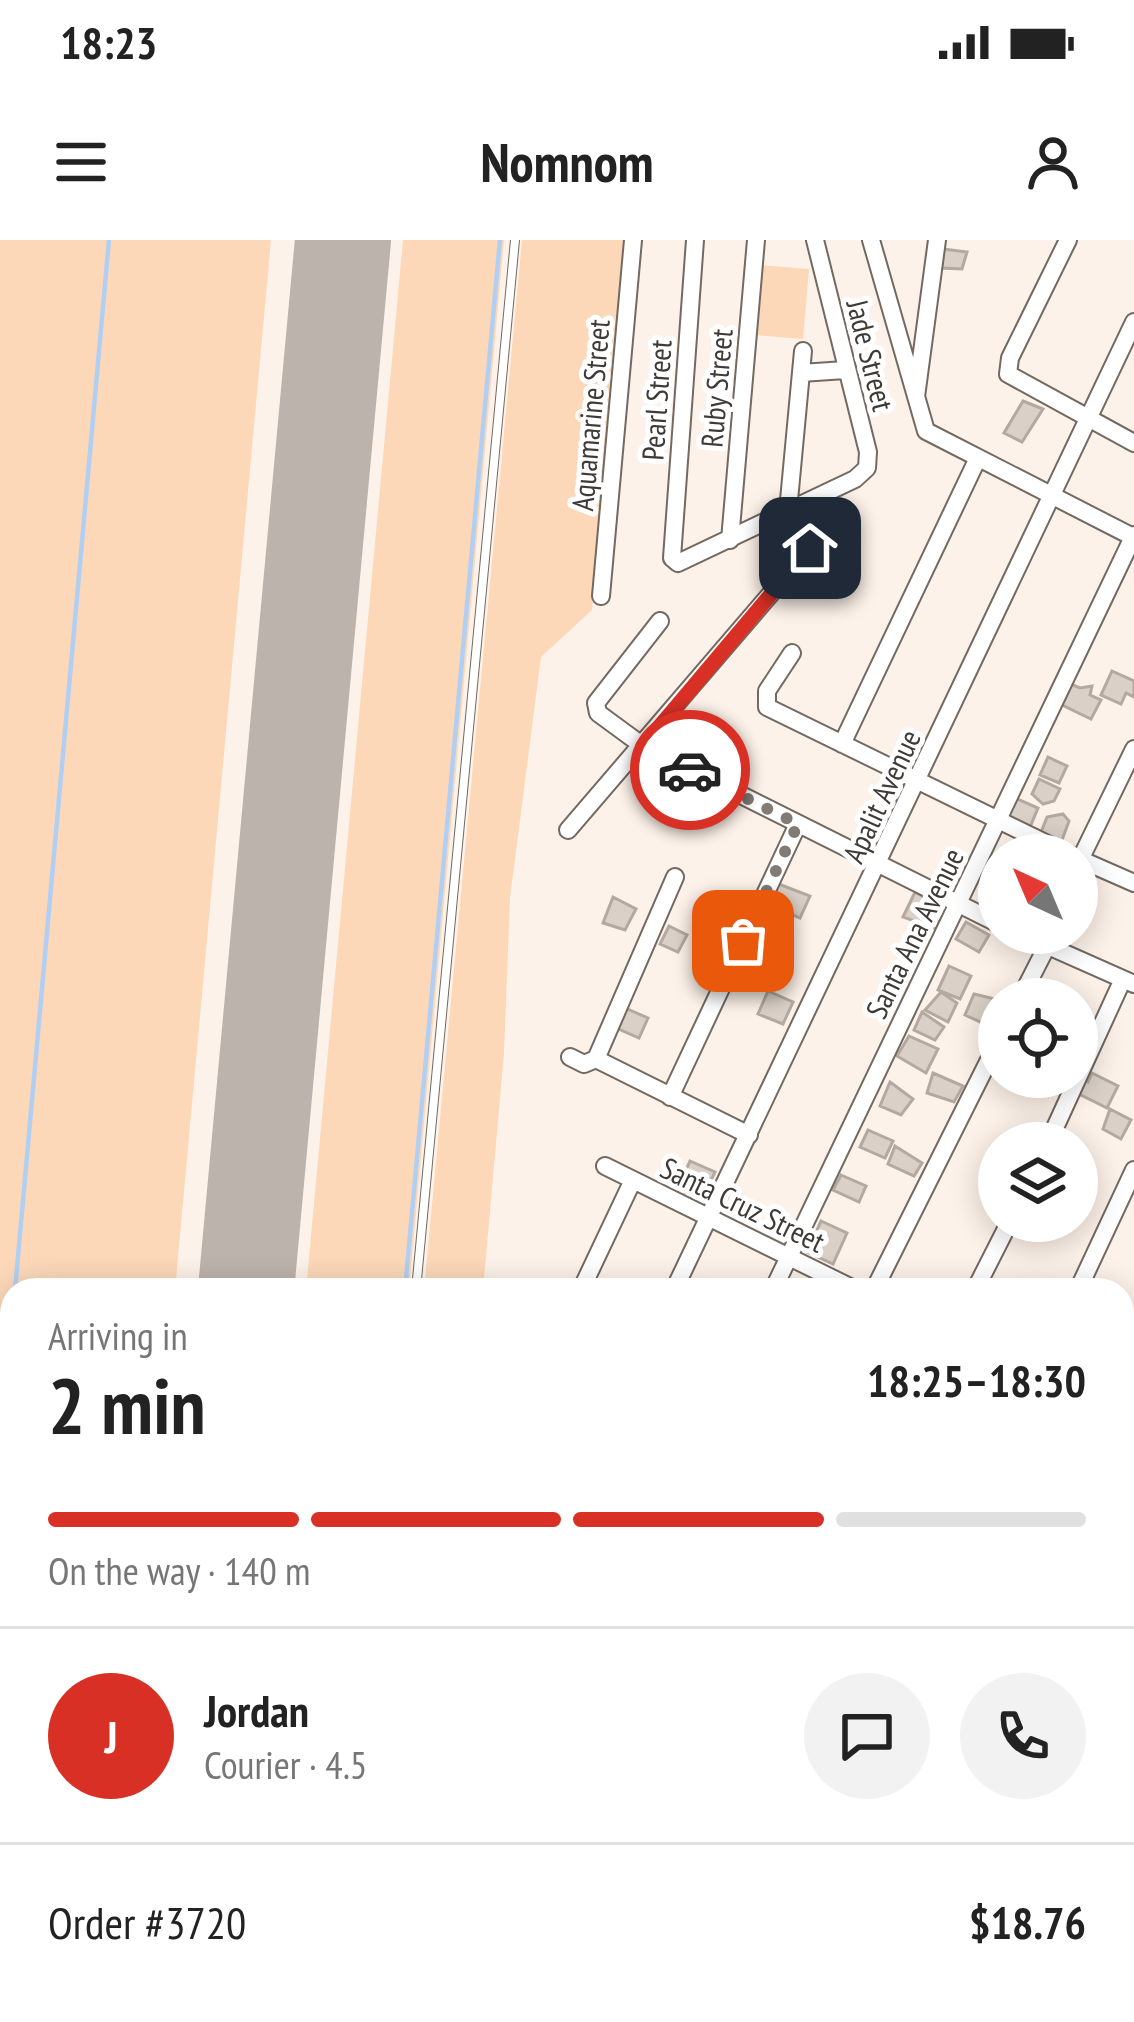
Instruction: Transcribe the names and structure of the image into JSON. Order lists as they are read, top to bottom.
{
  "streets": {
    "street": [
      "Jade Street",
      "Ruby Street",
      "Pearl Street",
      "Aquamarine Street",
      "Apalit Avenue",
      "Santa Ana Avenue",
      "Santa Cruz Street"
    ]
  },
  "crossings": [
    ["Ruby Street", "Pearl Street"],
    ["Apalit Avenue", "Santa Cruz Street"],
    ["Santa Ana Avenue", "Santa Cruz Street"]
  ],
  "north": "top left",
  "page": {
    "status": "18:23",
    "header": "Nomnom",
    "heading": ["2 min", "Arriving in", "18:25–18:30"],
    "panel": [
      "Jordan",
      "Courier · 4.5",
      "Order #3720",
      "$18.76"
    ],
    "bar": "On the way · 140 m",
    "round": "J"
  }
}
